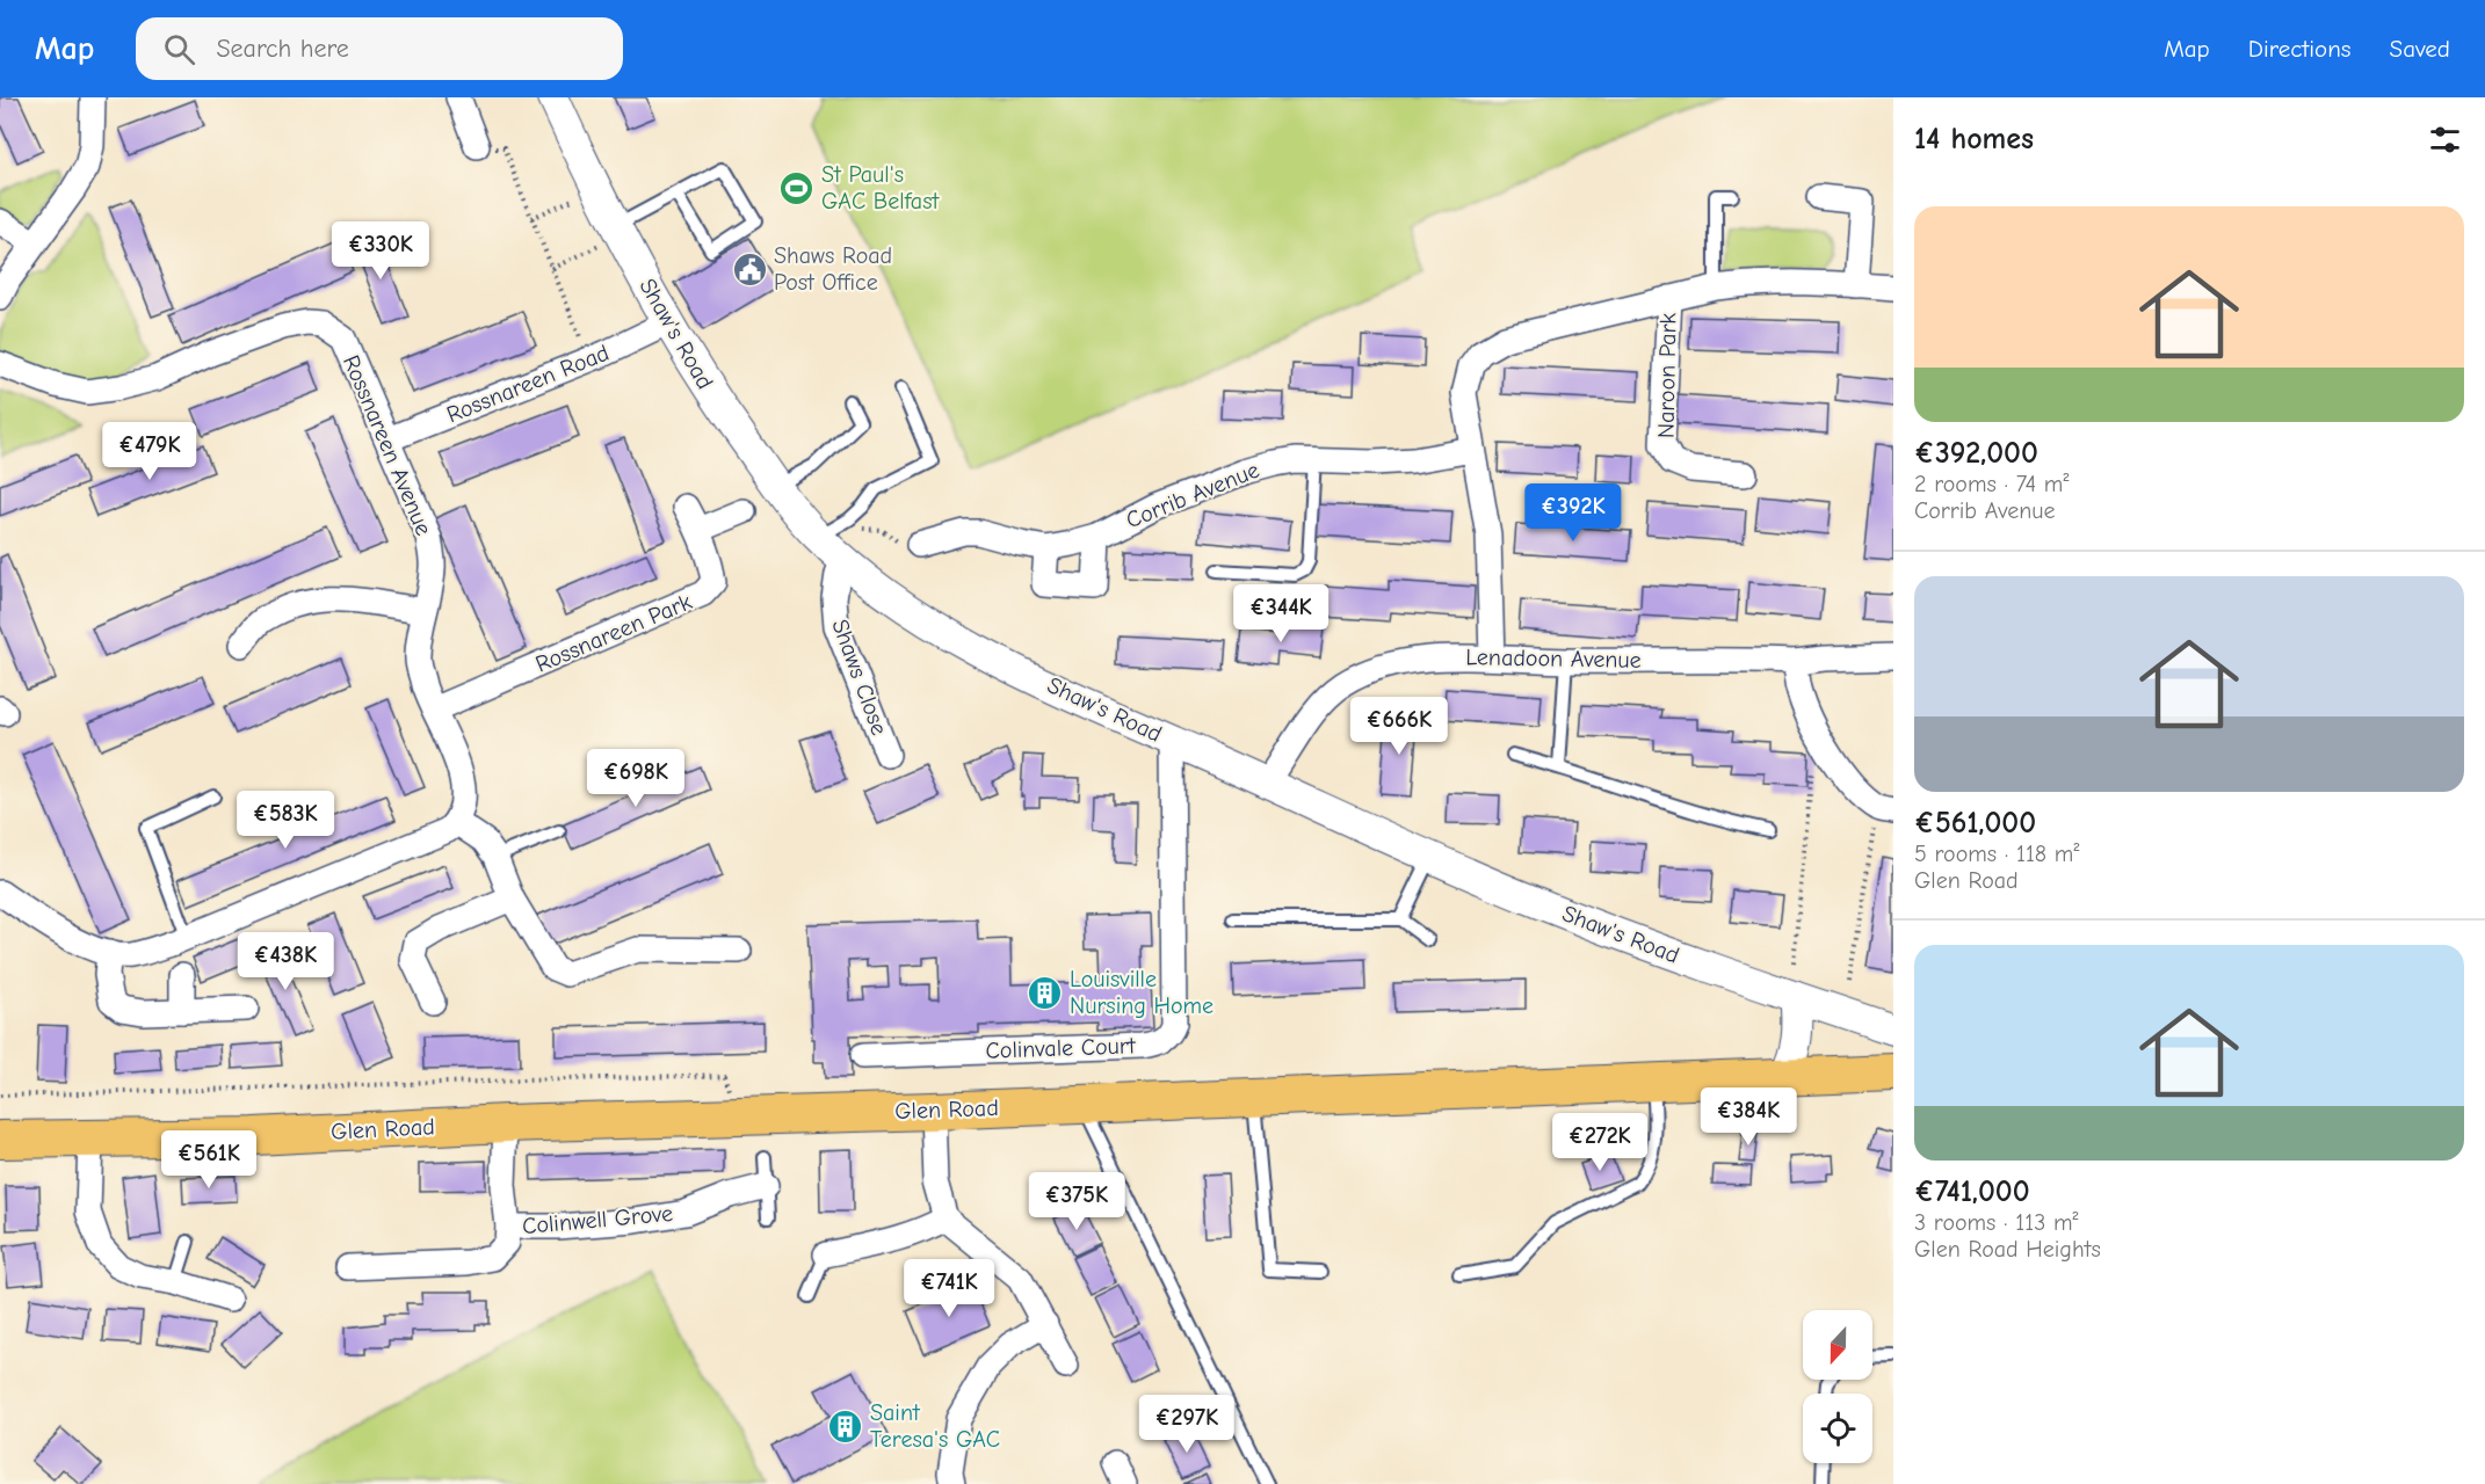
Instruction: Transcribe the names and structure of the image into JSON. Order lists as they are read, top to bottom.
{
  "streets": {
    "main road": ["Glen Road"],
    "street": [
      "Shaw's Road",
      "Naroon Park",
      "Rossnareen Road",
      "Rossnareen Avenue",
      "Corrib Avenue",
      "Rossnareen Park",
      "Lenadoon Avenue",
      "Shaws Close",
      "Colinvale Court",
      "Colinwell Grove"
    ]
  },
  "crossings": [
    ["Shaw's Road", "Rossnareen Road"],
    ["Shaw's Road", "Lenadoon Avenue"],
    ["Shaw's Road", "Shaws Close"],
    ["Shaw's Road", "Colinvale Court"],
    ["Rossnareen Road", "Rossnareen Avenue"],
    ["Rossnareen Avenue", "Rossnareen Park"],
    ["Glen Road", "Colinwell Grove"]
  ],
  "places": {
    "sports": ["St Paul's GAC Belfast"],
    "public building": ["Shaws Road Post Office"],
    "building": ["Louisville Nursing Home", "Saint Teresa's GAC"]
  },
  "north": "bottom",
  "page": {
    "header": "Map",
    "search": "Search here",
    "nav": ["Map", "Directions", "Saved"],
    "heading": "14 homes",
    "list": [
      {
        "name": "€392,000",
        "note": "2 rooms · 74 m² · Corrib Avenue"
      },
      {
        "name": "€561,000",
        "note": "5 rooms · 118 m² · Glen Road"
      },
      {
        "name": "€741,000",
        "note": "3 rooms · 113 m² · Glen Road Heights"
      }
    ],
    "price": [
      "€330K",
      "€479K",
      "€392K",
      "€344K",
      "€666K",
      "€698K",
      "€583K",
      "€438K",
      "€384K",
      "€272K",
      "€561K",
      "€375K",
      "€741K",
      "€297K"
    ]
  }
}
